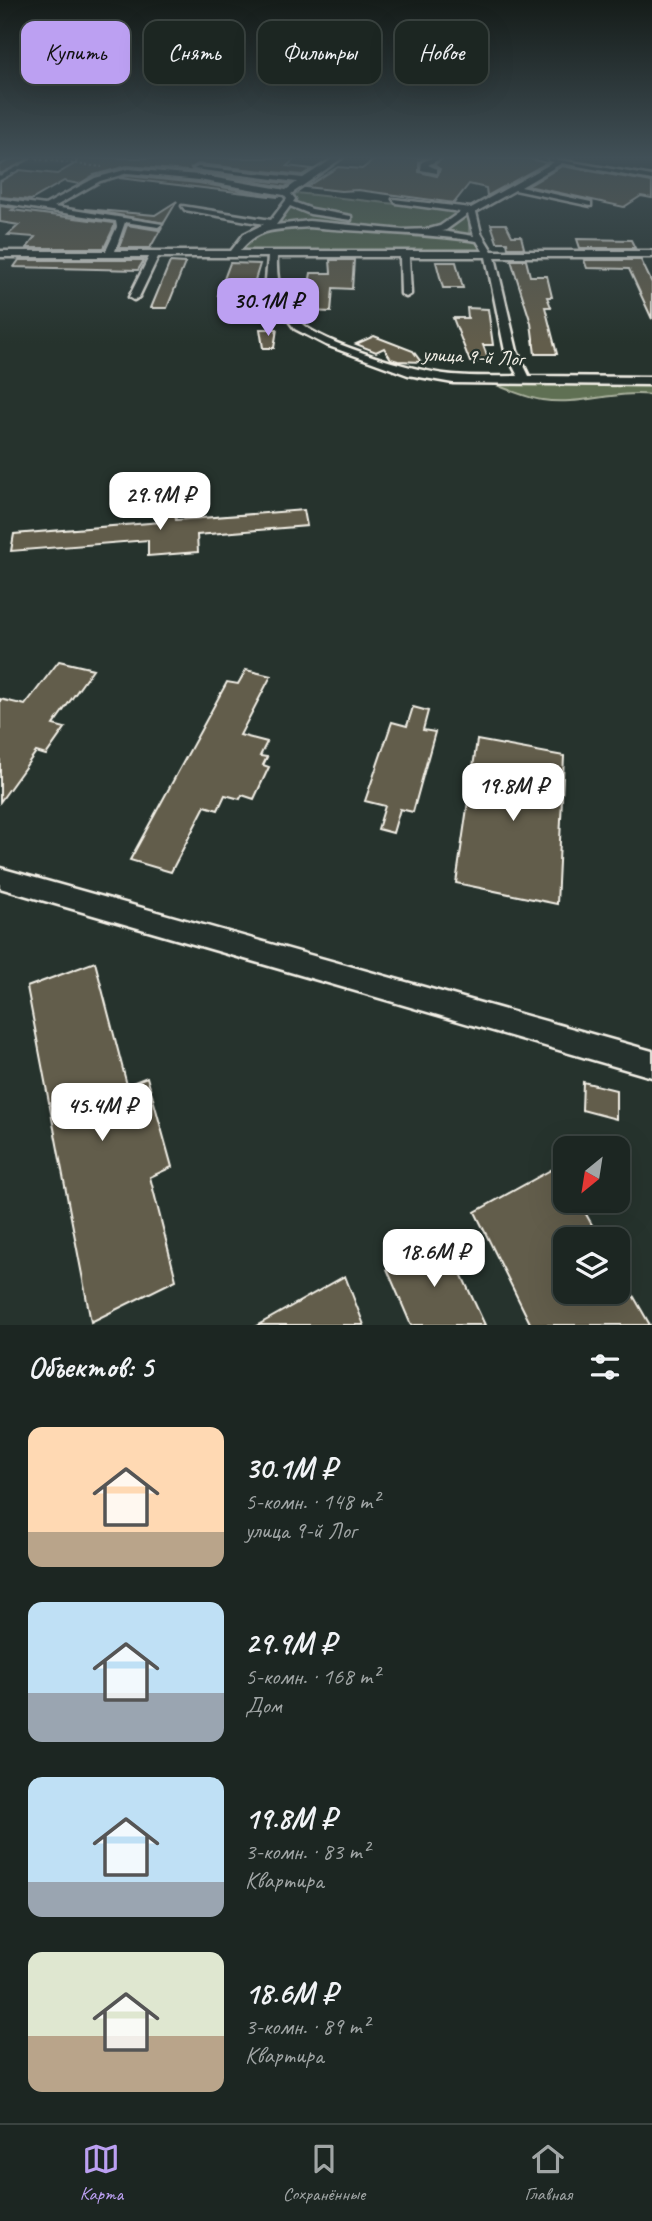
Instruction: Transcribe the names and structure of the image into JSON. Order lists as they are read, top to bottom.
{
  "streets": {
    "street": ["улица 9-й Лог"]
  },
  "north": "bottom left",
  "page": {
    "chip": [
      "Купить",
      "Снять",
      "Фильтры",
      "Новое"
    ],
    "price": [
      "30.1M ₽",
      "29.9M ₽",
      "19.8M ₽",
      "45.4M ₽",
      "18.6M ₽"
    ],
    "heading": "Объектов: 5",
    "list": [
      {
        "name": "30.1M ₽",
        "note": "5-комн. · 148 m² · улица 9-й Лог"
      },
      {
        "name": "29.9M ₽",
        "note": "5-комн. · 168 m² · Дом"
      },
      {
        "name": "19.8M ₽",
        "note": "3-комн. · 83 m² · Квартира"
      },
      {
        "name": "18.6M ₽",
        "note": "3-комн. · 89 m² · Квартира"
      }
    ],
    "tabs": ["Карта", "Сохранённые", "Главная"]
  }
}
